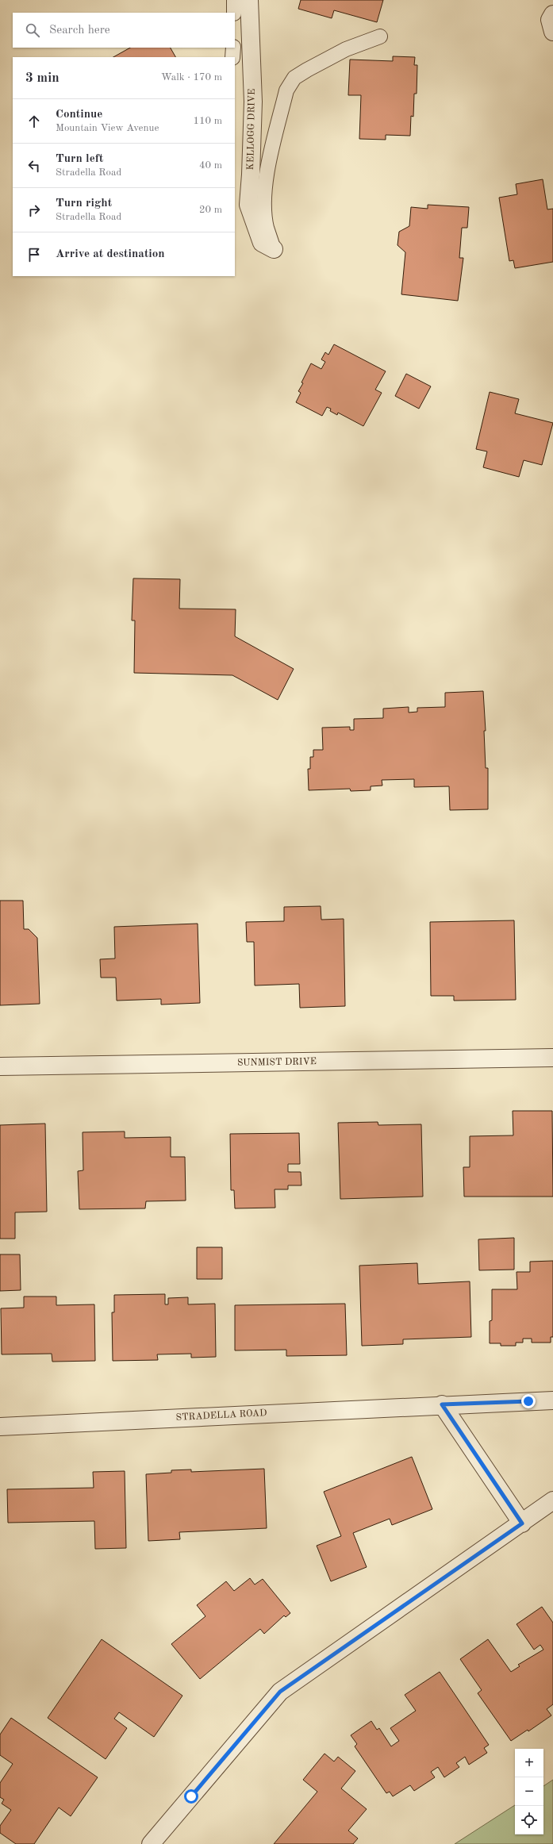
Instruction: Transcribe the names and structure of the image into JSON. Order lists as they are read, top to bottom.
{
  "streets": {
    "street": ["KELLOGG DRIVE", "SUNMIST DRIVE", "STRADELLA ROAD"]
  },
  "page": {
    "search": "Search here",
    "heading": ["3 min", "Walk · 170 m"],
    "list": [
      ["Continue", "Mountain View Avenue", "110 m"],
      ["Turn left", "Stradella Road", "40 m"],
      ["Turn right", "Stradella Road", "20 m"],
      "Arrive at destination"
    ],
    "map_buttons": ["+", "−"]
  }
}
